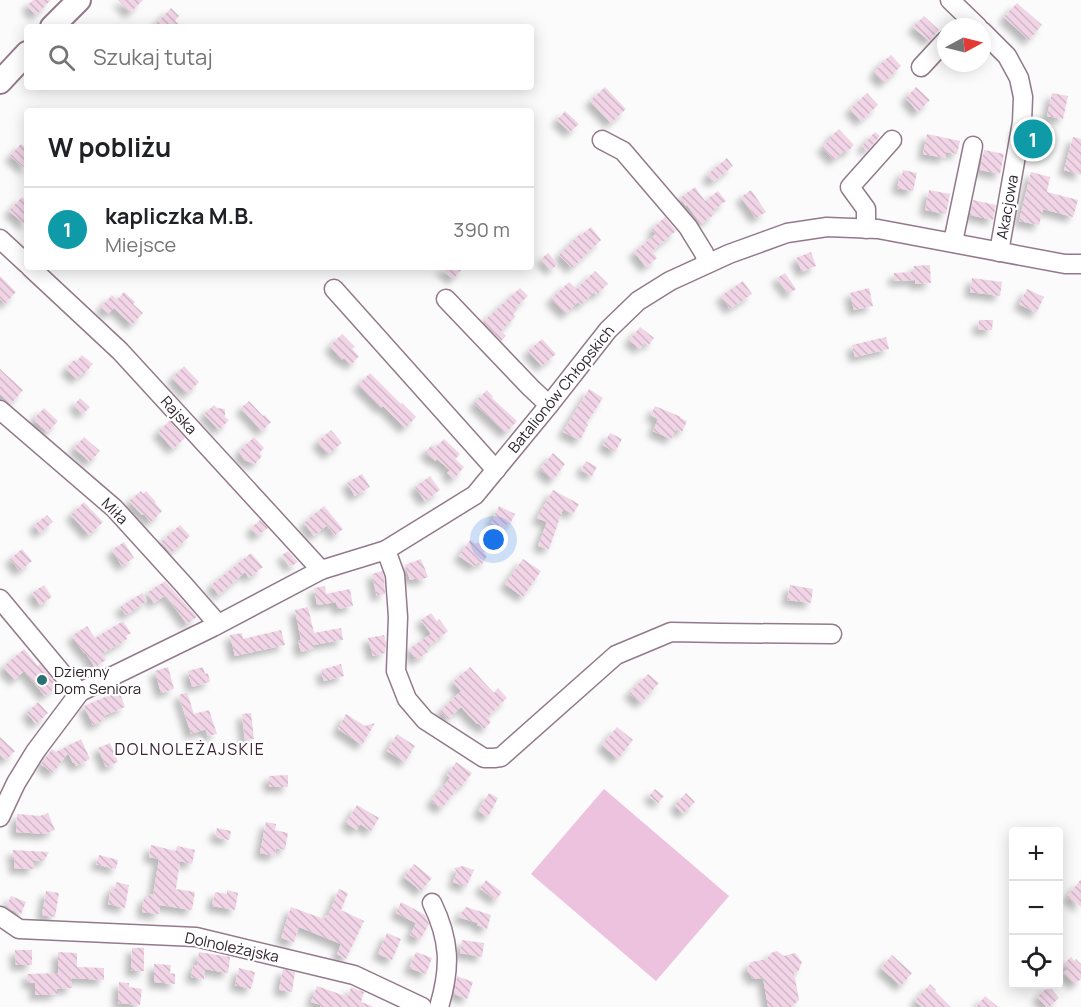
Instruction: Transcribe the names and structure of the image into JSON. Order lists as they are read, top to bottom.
{
  "streets": {
    "street": [
      "Akacjowa",
      "Batalionów Chłopskich",
      "Rajska",
      "Miła",
      "Dolnoleżajska"
    ]
  },
  "crossings": [
    ["Akacjowa", "Batalionów Chłopskich"],
    ["Batalionów Chłopskich", "Rajska"],
    ["Batalionów Chłopskich", "Miła"]
  ],
  "districts": ["DOLNOLEŻAJSKIE"],
  "places": ["Dzienny Dom Seniora"],
  "north": "right",
  "page": {
    "search": "Szukaj tutaj",
    "heading": "W pobliżu",
    "pins": "1",
    "list": [
      {
        "mark": "1",
        "name": "kapliczka M.B.",
        "note": "Miejsce",
        "value": "390 m"
      }
    ],
    "map_buttons": ["+", "−"]
  }
}
